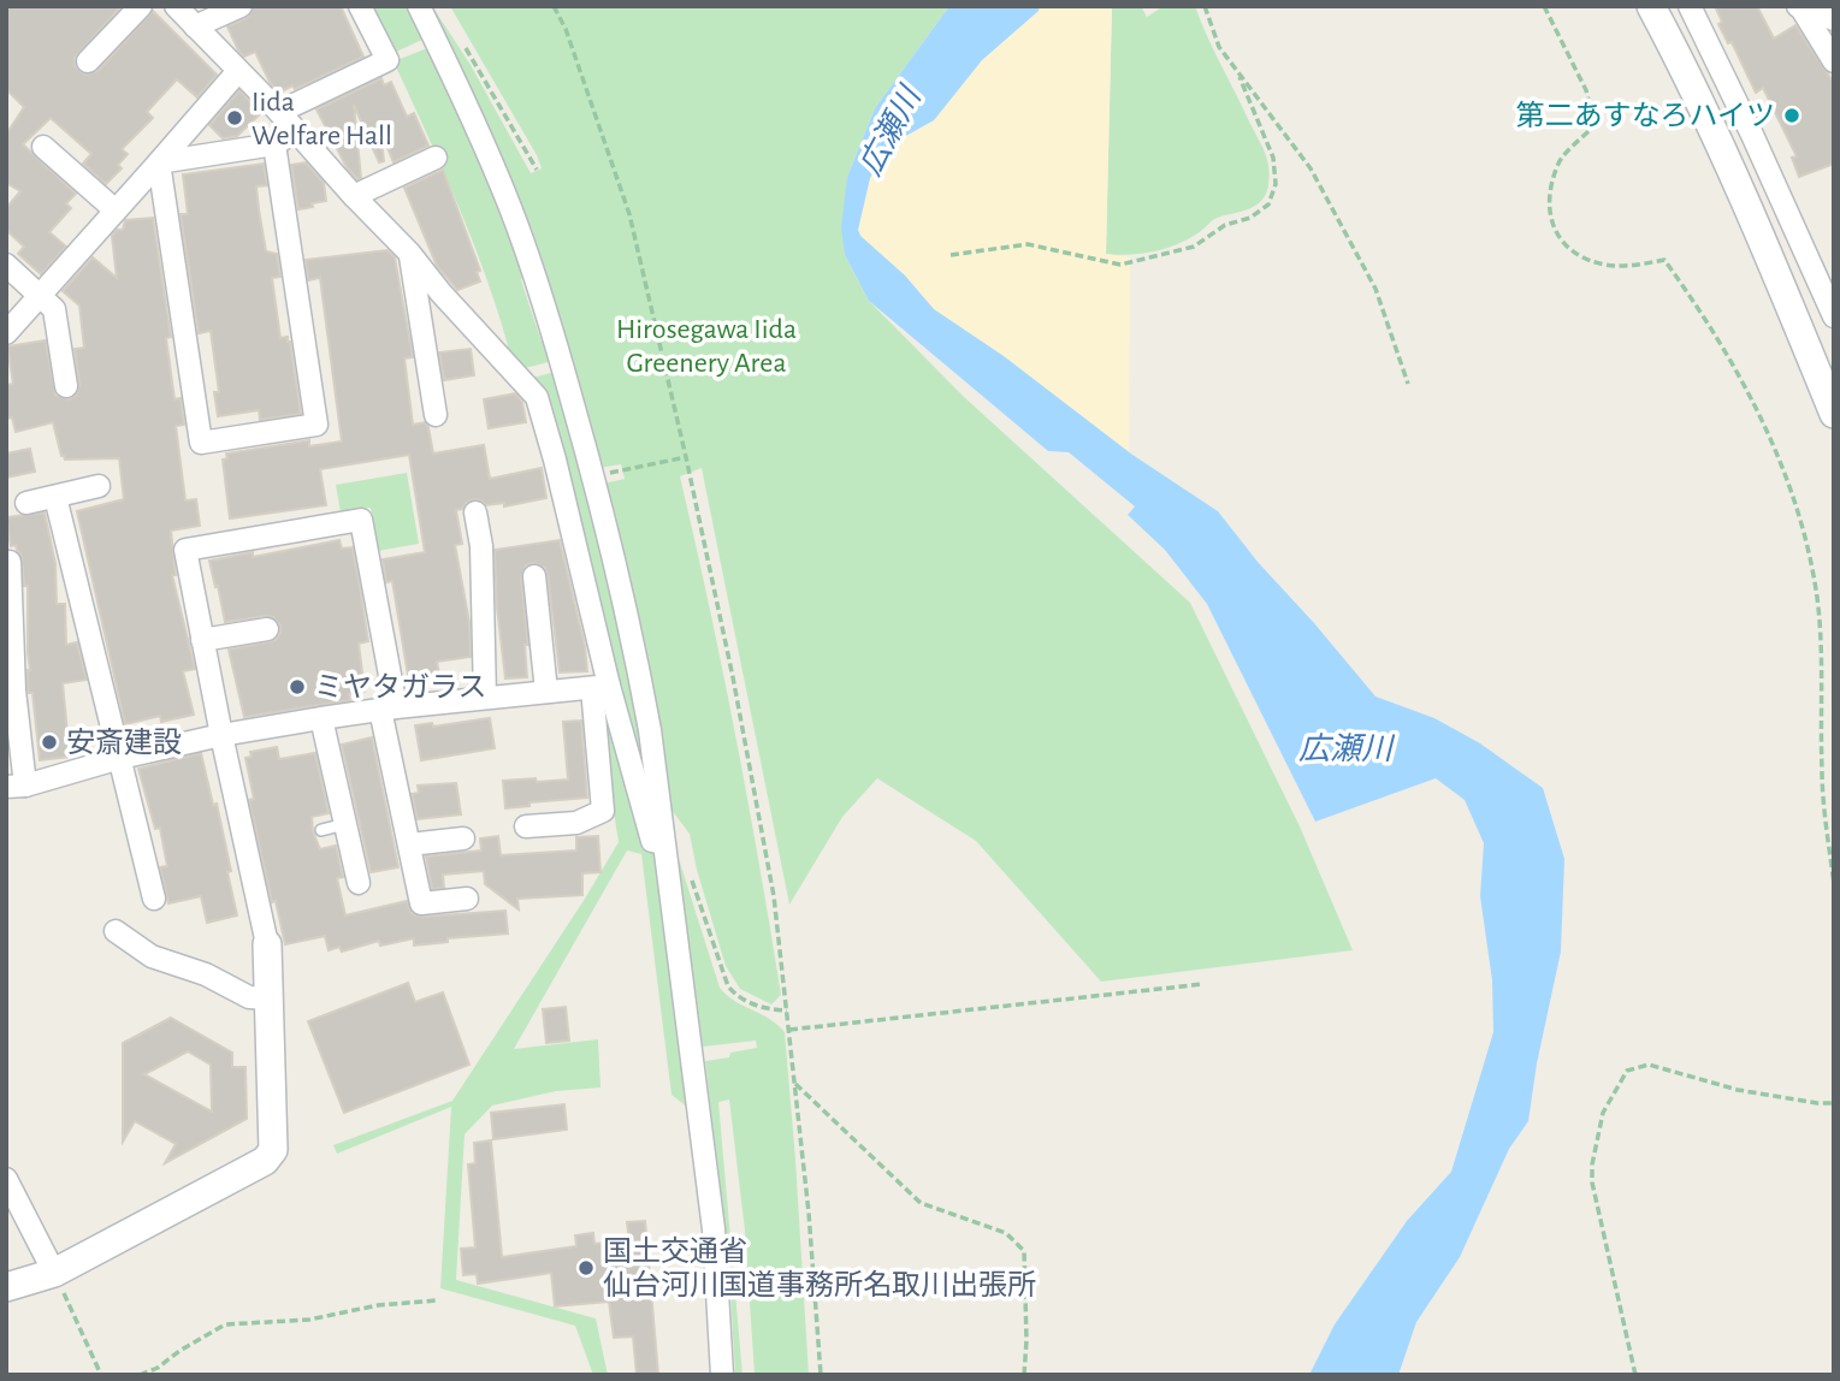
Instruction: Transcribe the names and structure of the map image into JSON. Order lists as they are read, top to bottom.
{
  "water": ["広瀬川"],
  "parks": ["Hirosegawa Iida Greenery Area"],
  "places": [
    "第二あすなろハイツ",
    "Iida Welfare Hall",
    "ミヤタガラス",
    "安斎建設",
    "国土交通省 仙台河川国道事務所名取川出張所"
  ]
}
